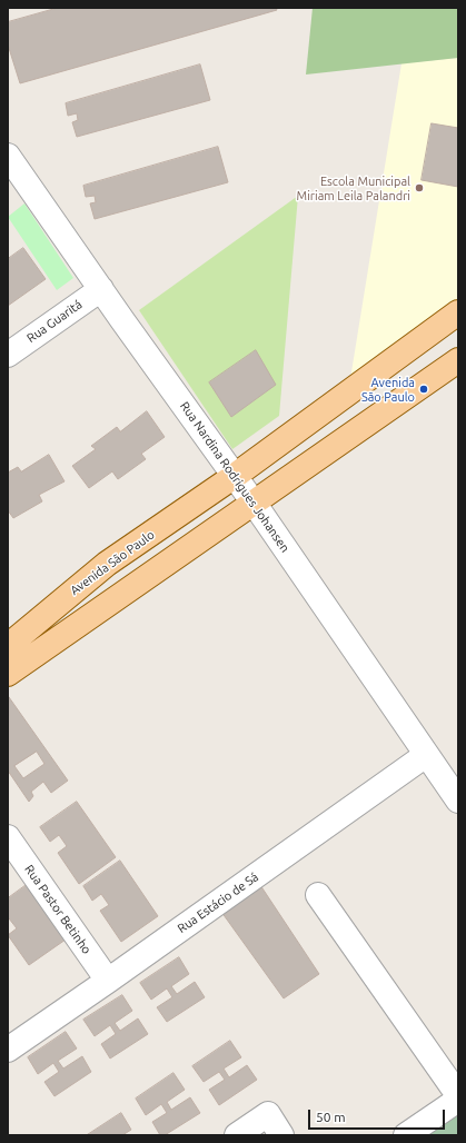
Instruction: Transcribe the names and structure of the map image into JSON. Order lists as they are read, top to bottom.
{
  "streets": {
    "main road": ["Avenida São Paulo"],
    "street": [
      "Rua Guaritá",
      "Rua Nardina Rodrigues Johansen",
      "Rua Estácio de Sá",
      "Rua Pastor Betinho"
    ]
  },
  "crossings": [
    ["Rua Guaritá", "Rua Nardina Rodrigues Johansen"],
    ["Rua Nardina Rodrigues Johansen", "Avenida São Paulo"],
    ["Rua Nardina Rodrigues Johansen", "Rua Estácio de Sá"],
    ["Rua Estácio de Sá", "Rua Pastor Betinho"]
  ],
  "places": ["Escola Municipal Miriam Leila Palandri", "Avenida São Paulo"],
  "scale_bar": "50 m"
}
